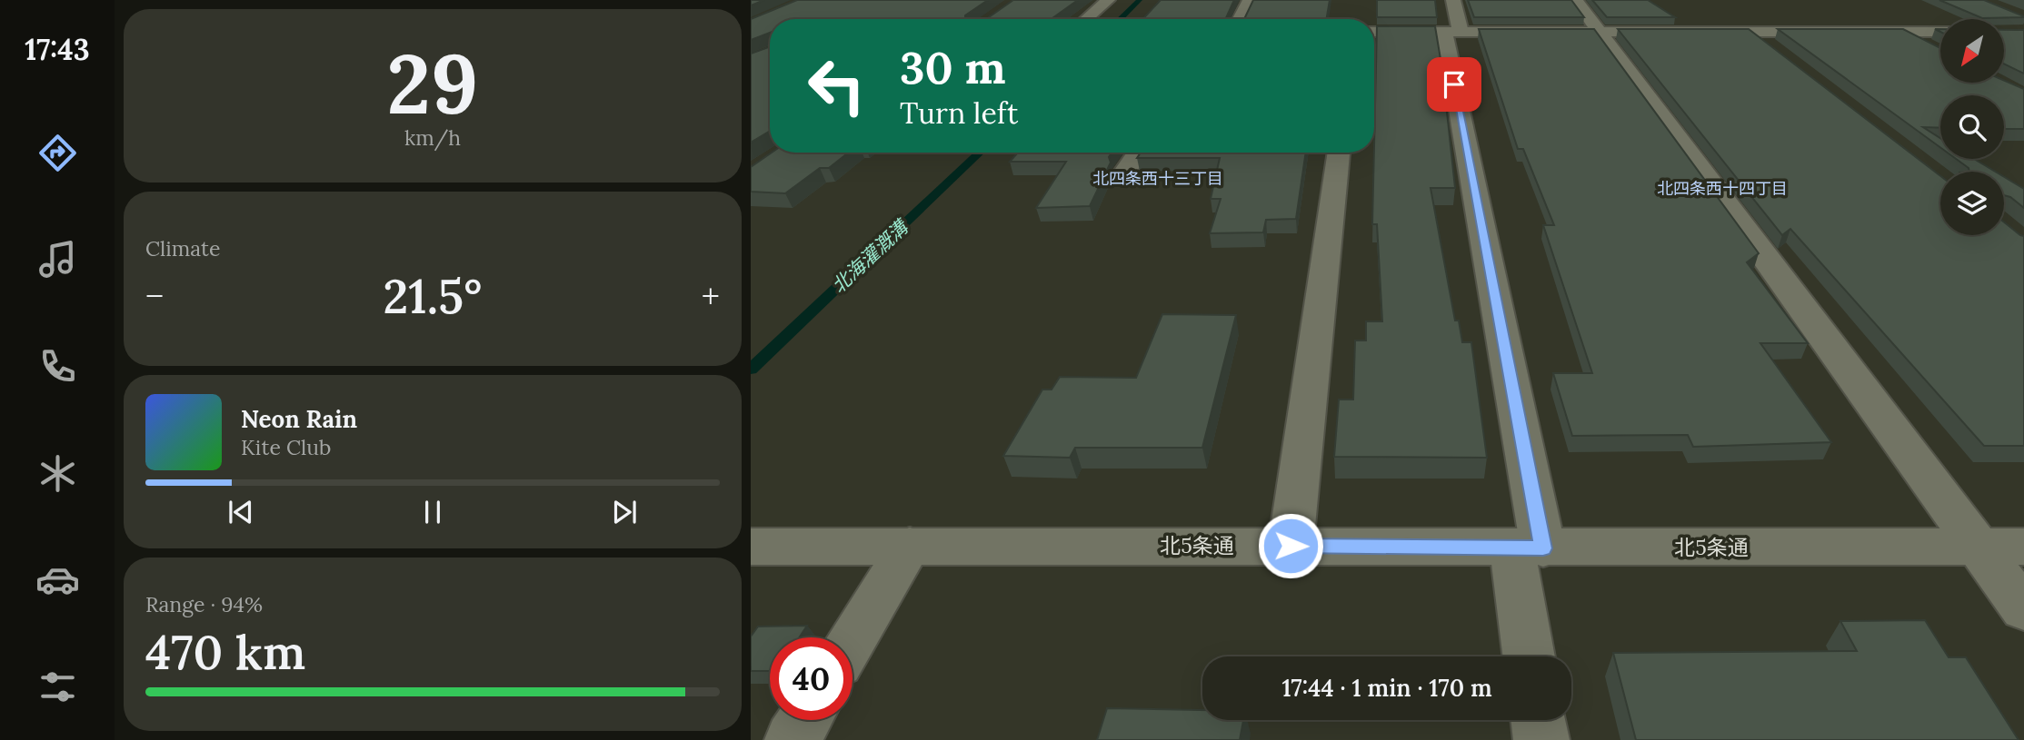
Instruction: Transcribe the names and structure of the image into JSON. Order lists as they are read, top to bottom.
{
  "streets": {
    "street": ["北5条通"]
  },
  "districts": ["北四条西十三丁目", "北四条西十四丁目"],
  "water": ["北海灌漑溝"],
  "north": "bottom left",
  "page": {
    "tabs": "17:43",
    "tile": [
      ["29", "km/h"],
      "Climate",
      ["Range · 94%", "470 km"]
    ],
    "turn": ["30 m", "Turn left"],
    "heat": ["−", "21.5°", "+"],
    "song": ["Neon Rain", "Kite Club"],
    "limit": "40",
    "trip": "17:44 · 1 min · 170 m"
  }
}
